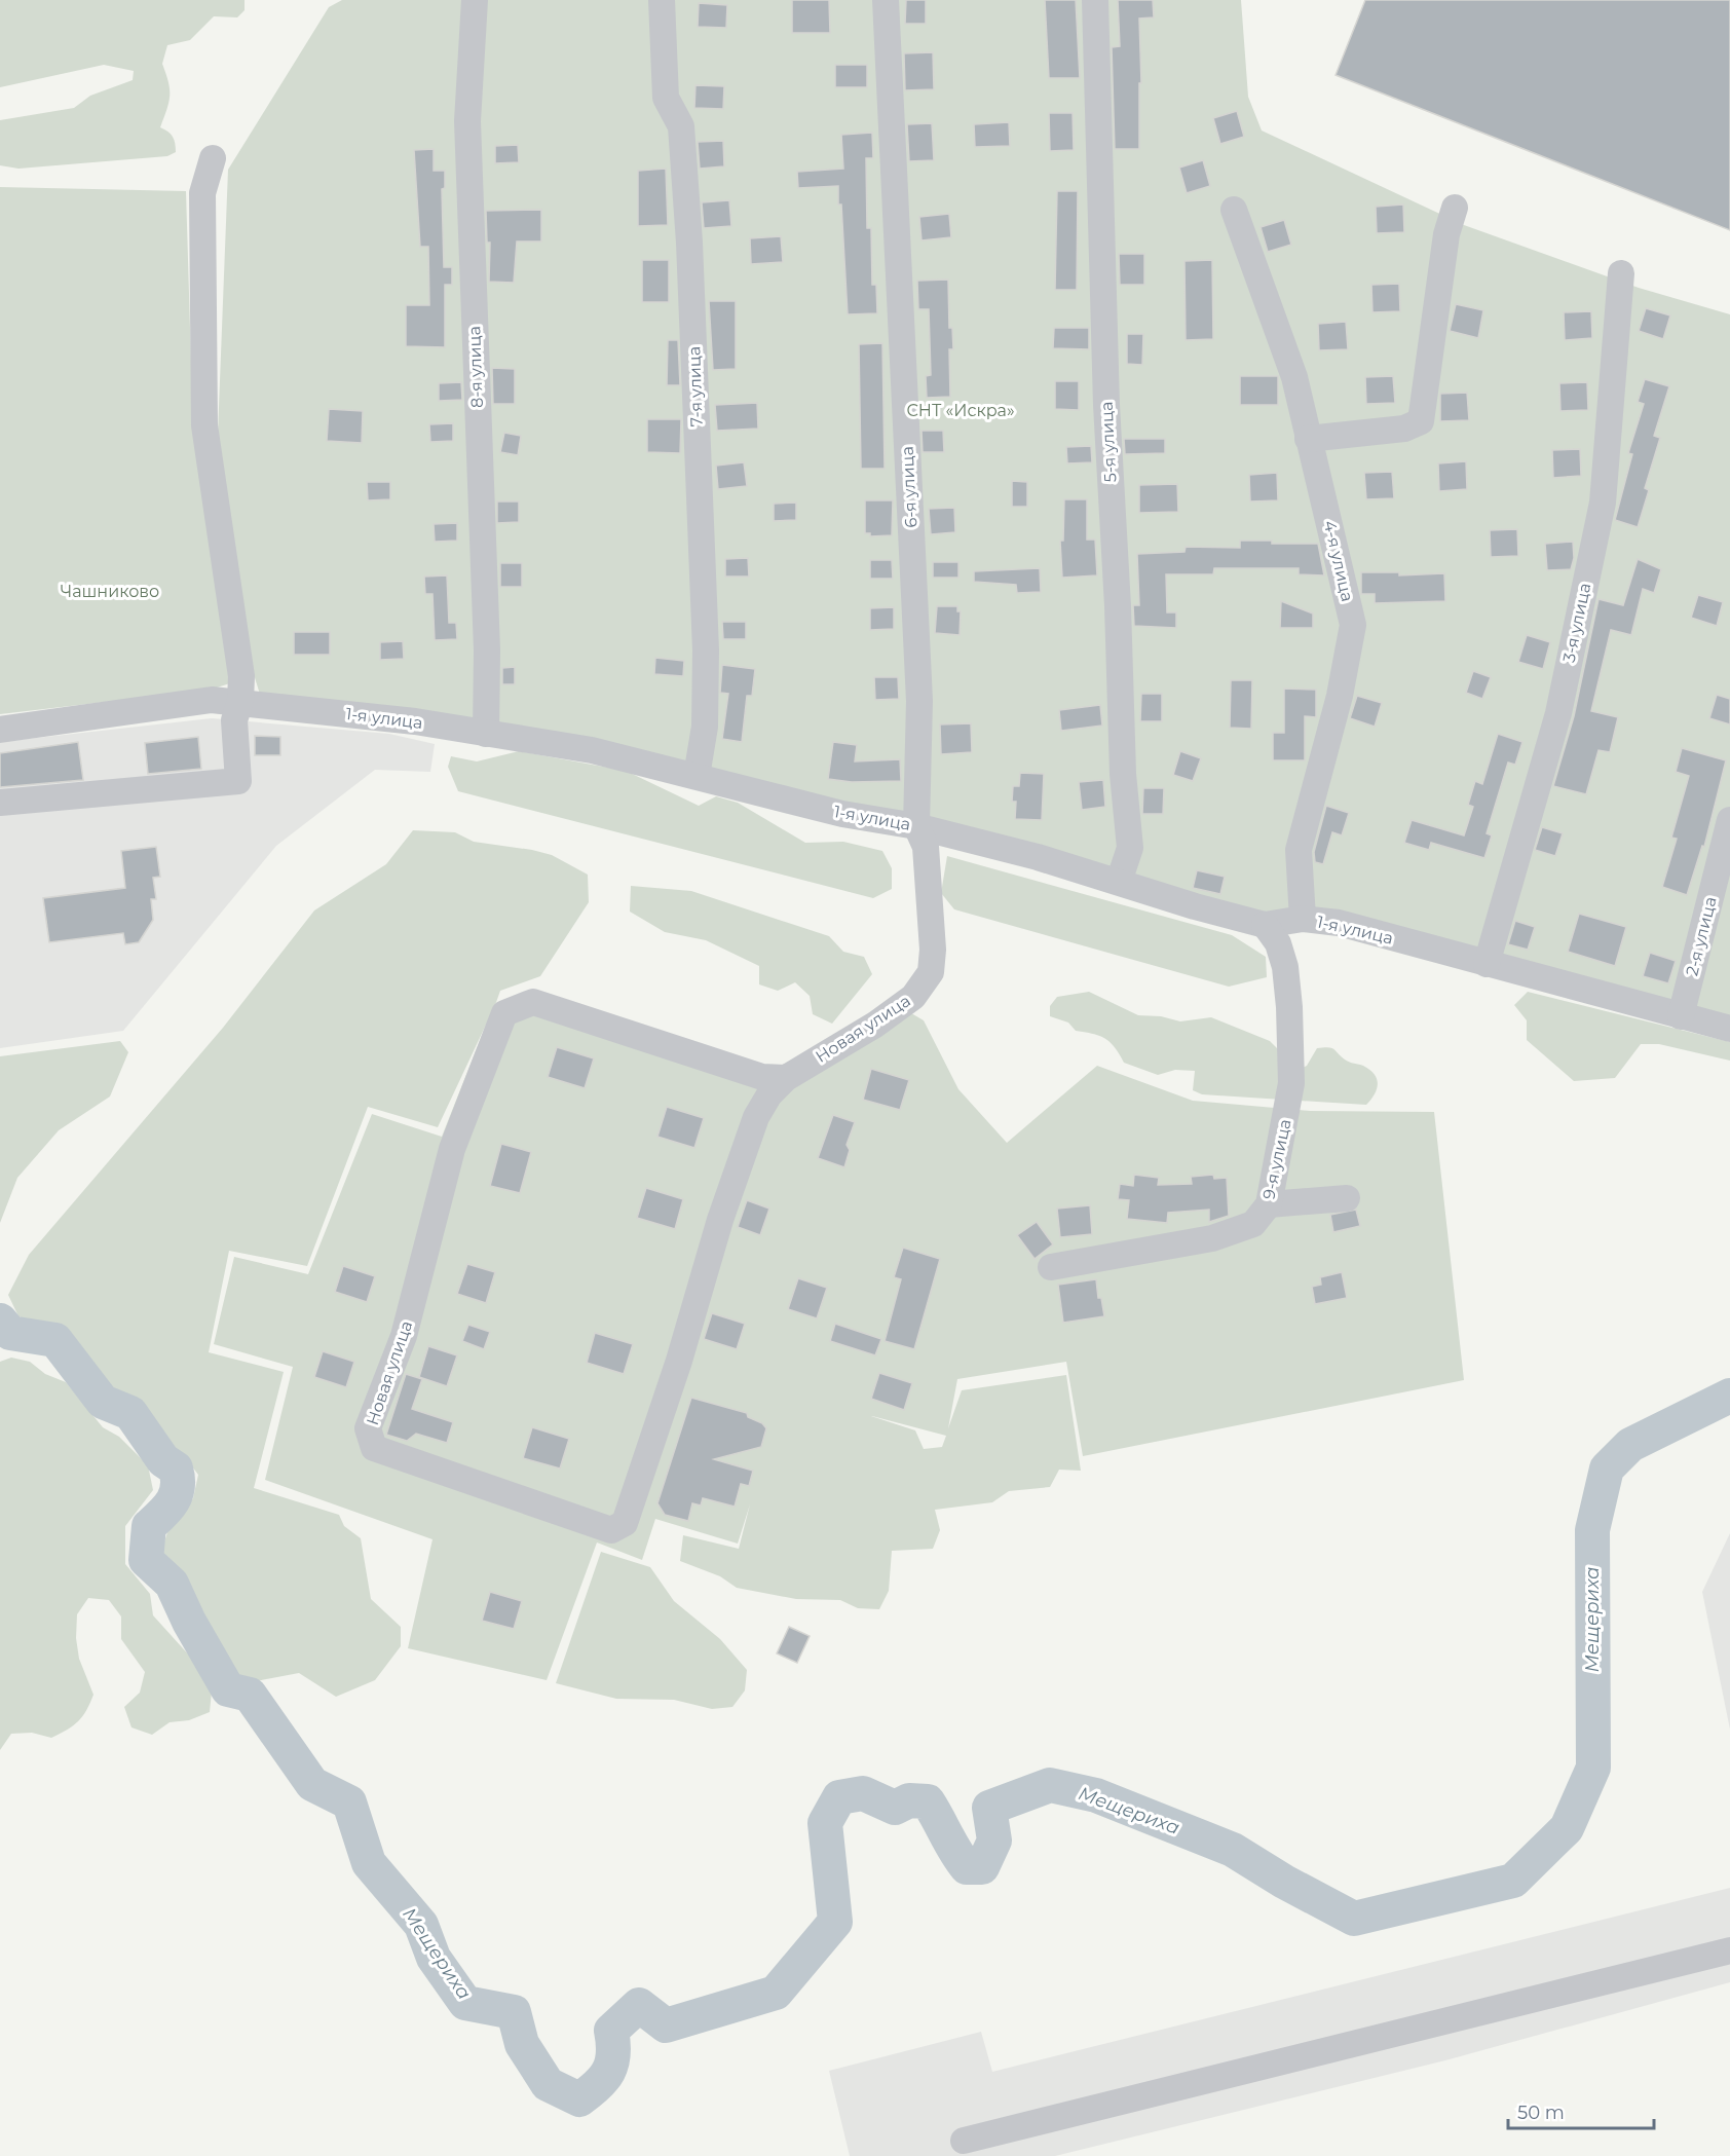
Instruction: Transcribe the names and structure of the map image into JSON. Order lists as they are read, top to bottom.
{
  "streets": {
    "street": [
      "8-я улица",
      "7-я улица",
      "5-я улица",
      "6-я улица",
      "4-я улица",
      "3-я улица",
      "1-я улица",
      "2-я улица",
      "Новая улица",
      "9-я улица"
    ]
  },
  "crossings": [
    ["8-я улица", "1-я улица"],
    ["7-я улица", "1-я улица"],
    ["5-я улица", "1-я улица"],
    ["6-я улица", "1-я улица"],
    ["6-я улица", "Новая улица"],
    ["4-я улица", "1-я улица"],
    ["3-я улица", "1-я улица"],
    ["1-я улица", "2-я улица"],
    ["1-я улица", "Новая улица"],
    ["1-я улица", "9-я улица"]
  ],
  "water": ["Мещериха"],
  "parks": ["СНТ «Искра»", "Чашниково"],
  "scale_bar": "50 m"
}
